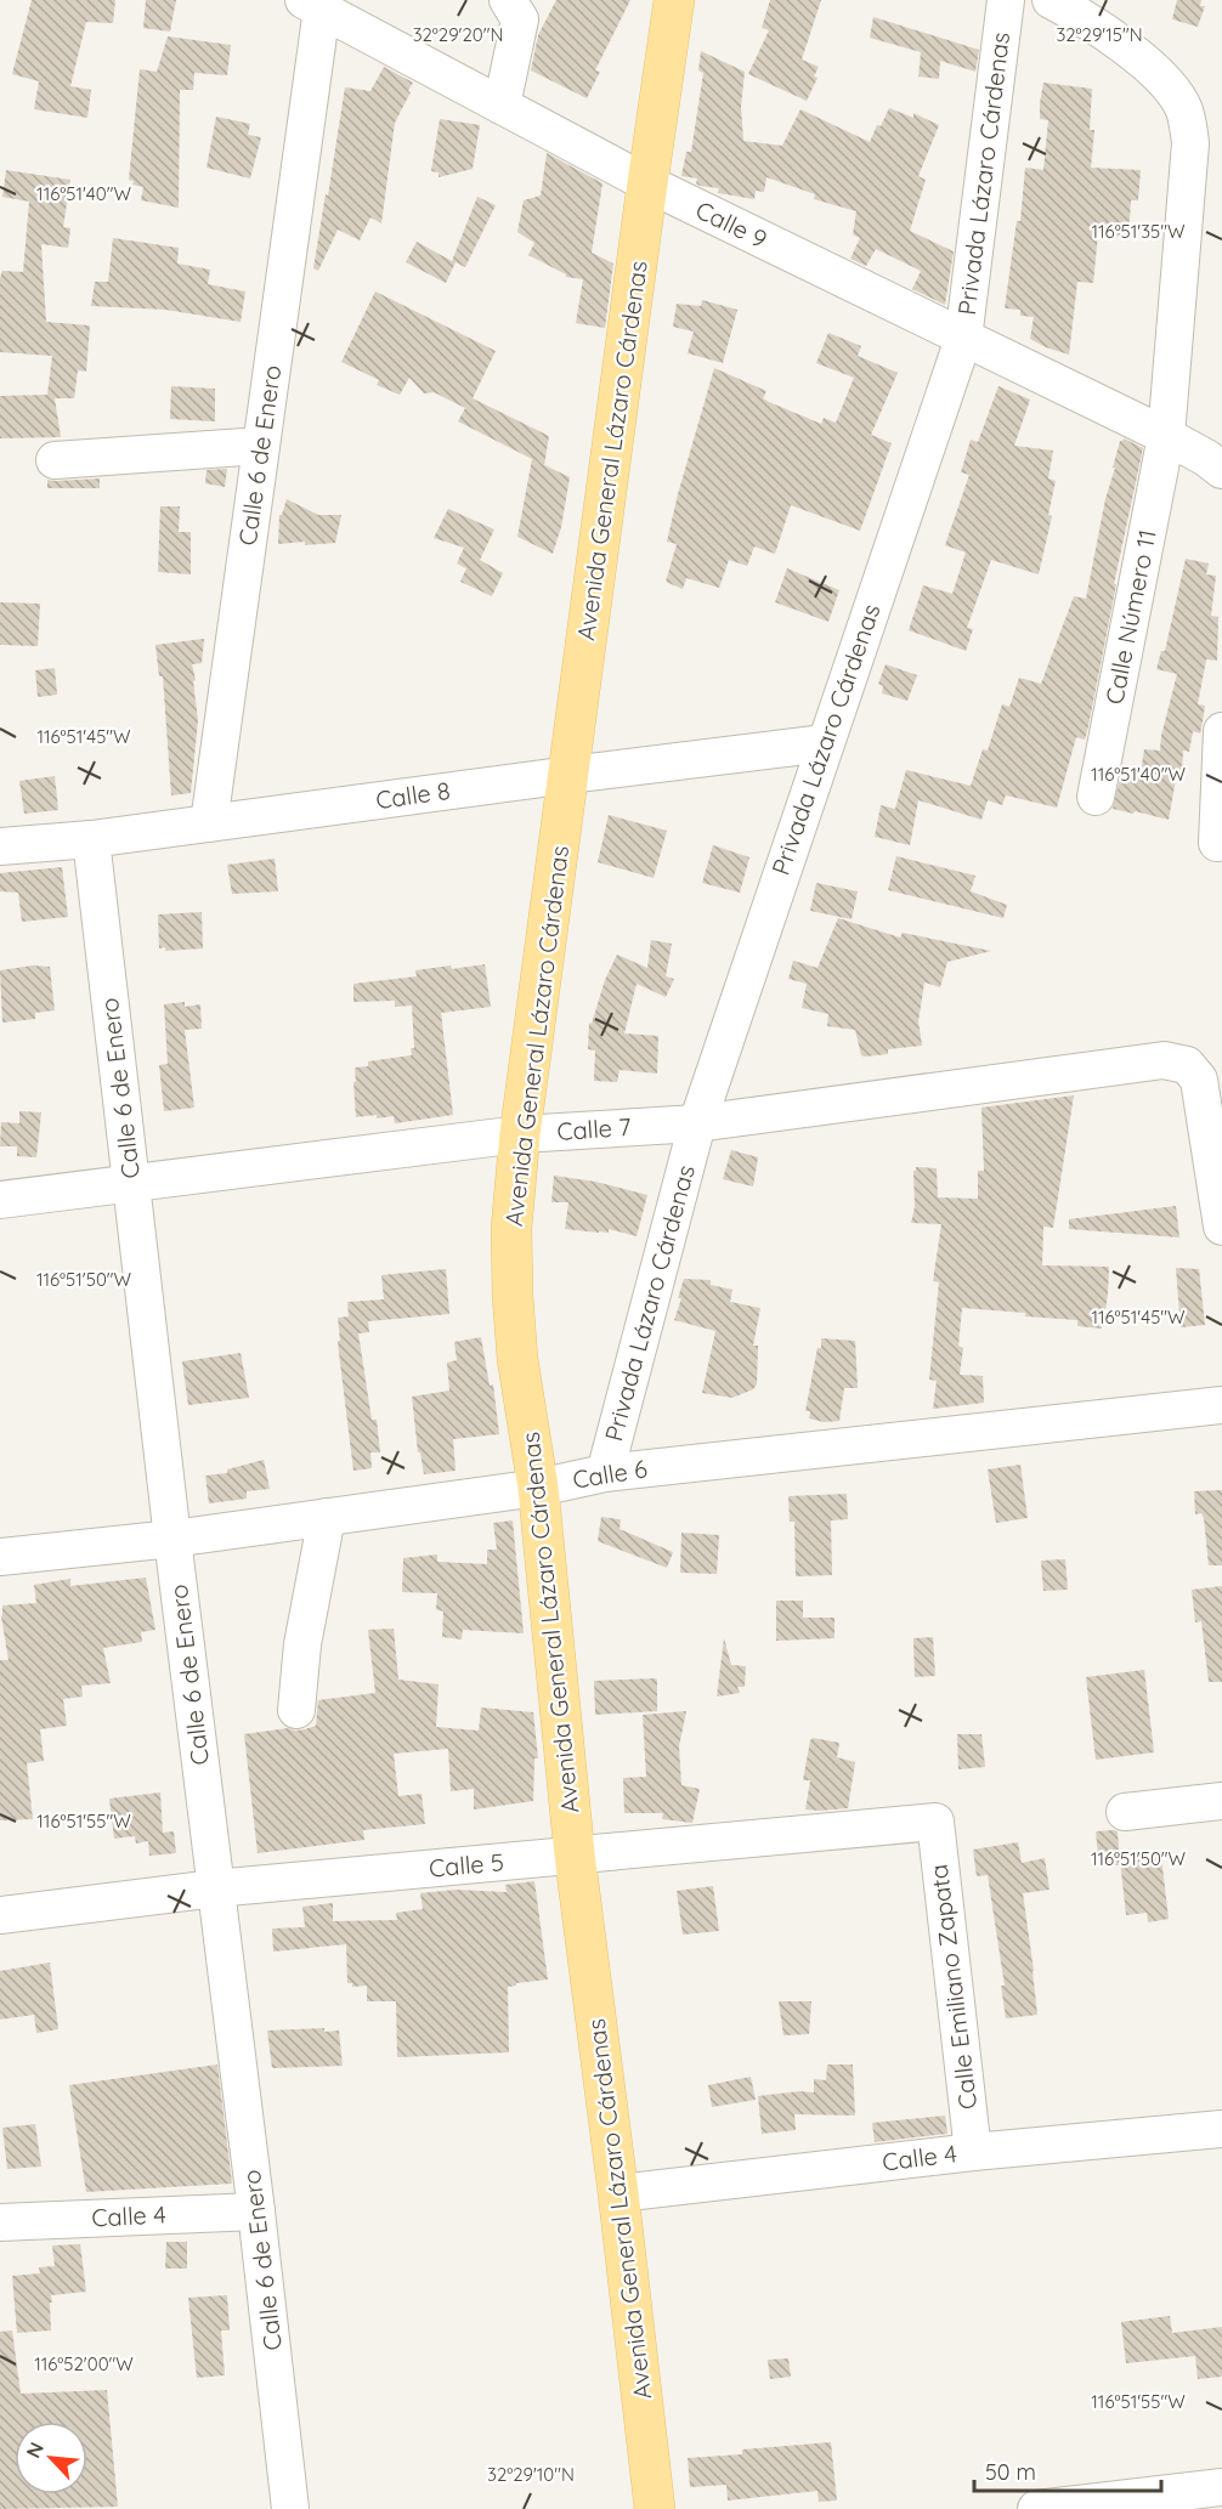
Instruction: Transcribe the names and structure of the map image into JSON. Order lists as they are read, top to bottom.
{
  "streets": {
    "main road": ["Avenida General Lázaro Cárdenas"],
    "street": [
      "Privada Lázaro Cárdenas",
      "Calle 9",
      "Calle 6 de Enero",
      "Calle Número 11",
      "Calle 8",
      "Calle 7",
      "Calle 6",
      "Calle 5",
      "Calle Emiliano Zapata",
      "Calle 4"
    ]
  },
  "crossings": [
    ["Privada Lázaro Cárdenas", "Calle 9"],
    ["Privada Lázaro Cárdenas", "Calle 8"],
    ["Privada Lázaro Cárdenas", "Calle 7"],
    ["Privada Lázaro Cárdenas", "Calle 6"],
    ["Calle 9", "Avenida General Lázaro Cárdenas"],
    ["Calle 9", "Calle 6 de Enero"],
    ["Calle 9", "Calle Número 11"],
    ["Avenida General Lázaro Cárdenas", "Calle 8"],
    ["Avenida General Lázaro Cárdenas", "Calle 7"],
    ["Avenida General Lázaro Cárdenas", "Calle 6"],
    ["Avenida General Lázaro Cárdenas", "Calle 5"],
    ["Avenida General Lázaro Cárdenas", "Calle 4"],
    ["Calle 6 de Enero", "Calle 8"],
    ["Calle 6 de Enero", "Calle 7"],
    ["Calle 6 de Enero", "Calle 6"],
    ["Calle 6 de Enero", "Calle 5"],
    ["Calle 6 de Enero", "Calle 4"],
    ["Calle 5", "Calle Emiliano Zapata"],
    ["Calle Emiliano Zapata", "Calle 4"]
  ],
  "scale_bar": "50 m",
  "north": "top left",
  "coordinates": [
    "32°29'20\"N",
    "32°29'15\"N",
    "116°51'40\"W",
    "116°51'35\"W",
    "116°51'45\"W",
    "116°51'50\"W",
    "116°51'55\"W",
    "116°52'00\"W",
    "32°29'10\"N"
  ]
}
